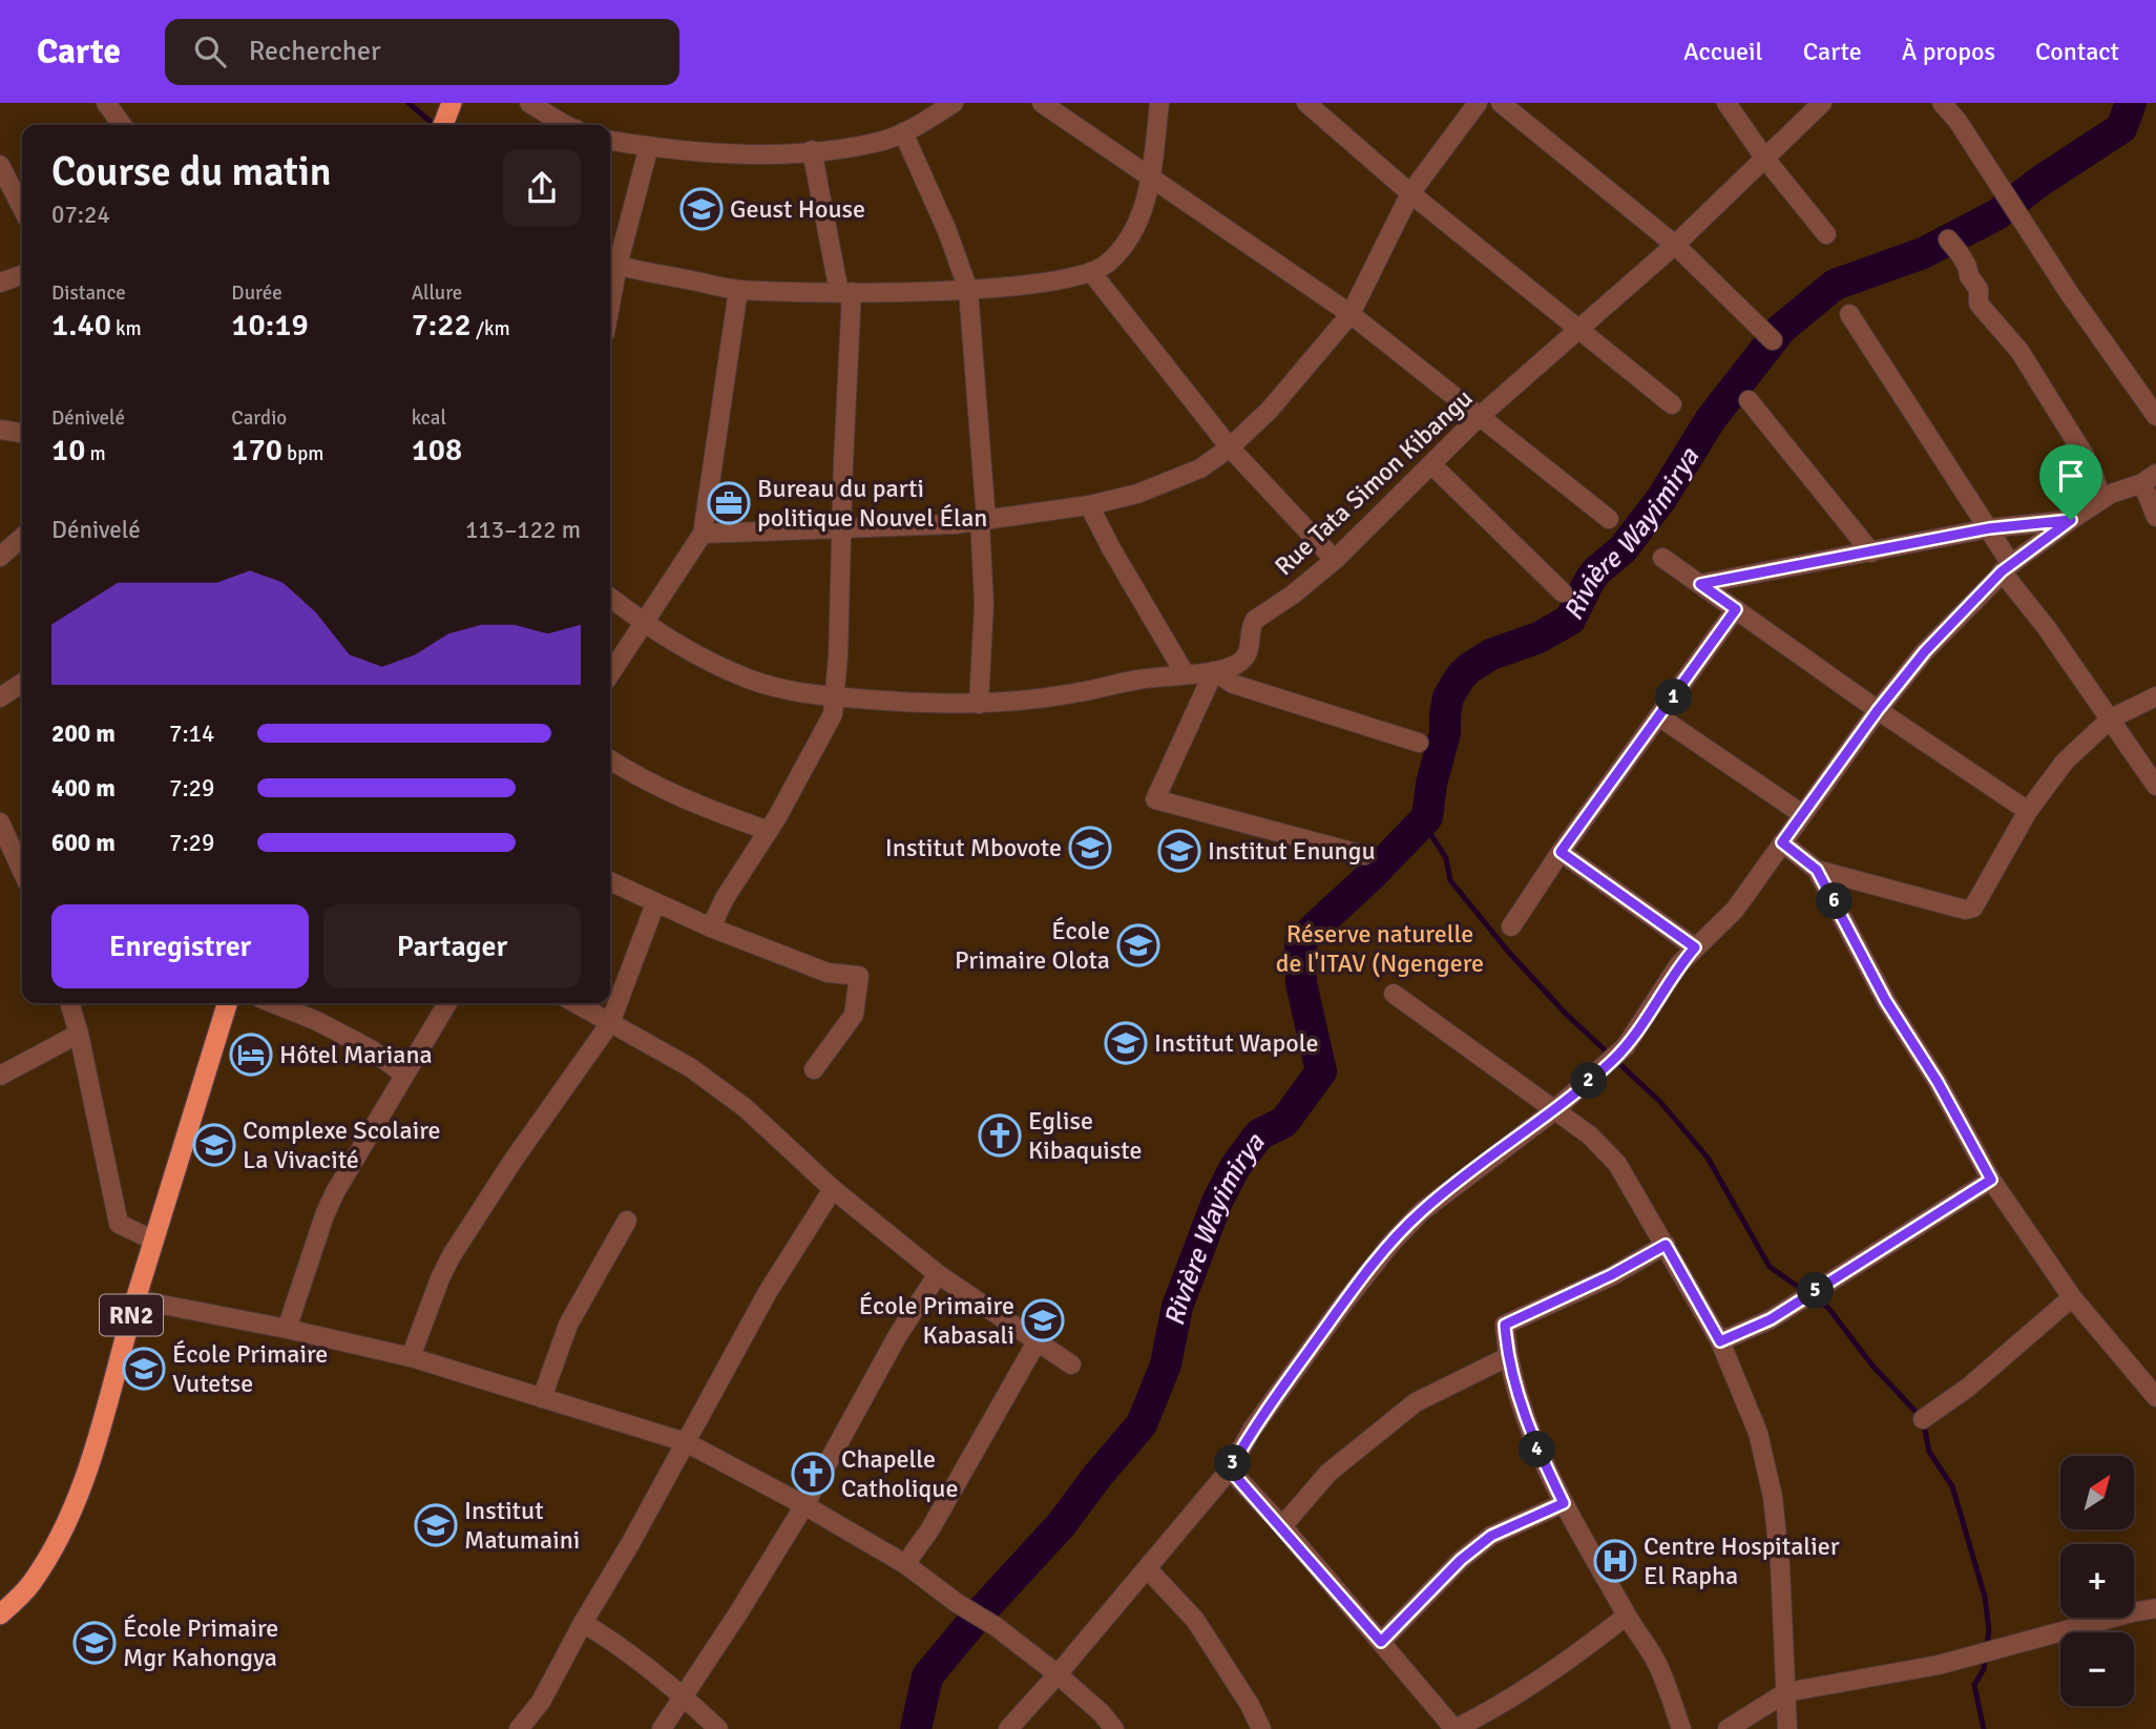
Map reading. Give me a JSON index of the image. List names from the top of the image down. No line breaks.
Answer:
{"streets":{"highway":["RN2"],"street":["Rue Tata Simon Kibangu"]},"water":["Rivière Wayimirya"],"parks":["Réserve naturelle de l'ITAV (Ngengere"],"places":{"school or university":["Geust House","Institut Mbovote","Institut Enungu","École Primaire Olota","Institut Wapole","Complexe Scolaire La Vivacité","École Primaire Kabasali","École Primaire Vutetse","Institut Matumaini","École Primaire Mgr Kahongya"],"office":["Bureau du parti politique Nouvel Élan"],"hotel":["Hôtel Mariana"],"church":["Eglise Kibaquiste","Chapelle Catholique"],"hospital":["Centre Hospitalier El Rapha"]},"north":"top right","page":{"header":"Carte","search":"Rechercher","nav":["Accueil","Carte","À propos","Contact"],"heading":["Course du matin","07:24"],"stats":[["Distance","1.40 km"],["Durée","10:19"],["Allure","7:22 /km"],["Dénivelé","10 m"],["Cardio","170 bpm"],["kcal","108"]],"chart":["Dénivelé","113–122 m"],"pins":["1","6","2","5","4","3"],"list":[{"name":"200 m","note":"7:14"},{"name":"400 m","note":"7:29"},{"name":"600 m","note":"7:29"}],"buttons":["Enregistrer","Partager"],"map_buttons":["+","−"]}}
